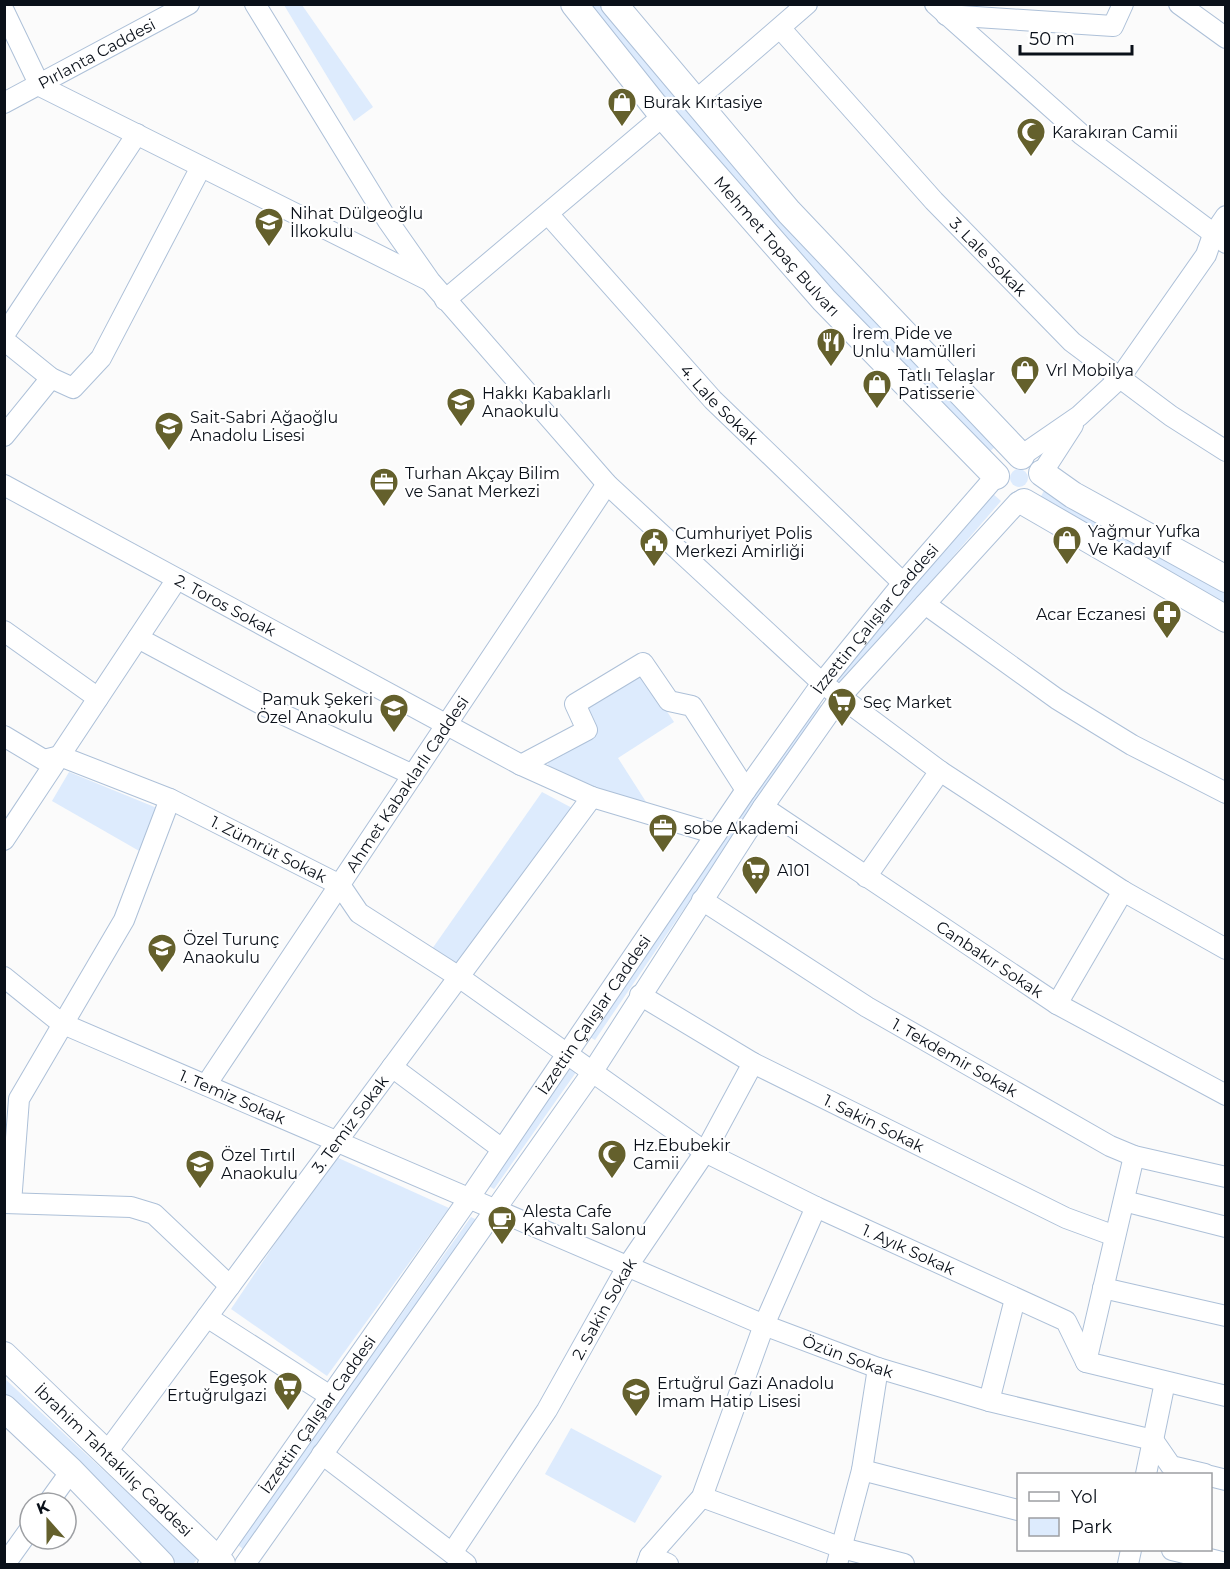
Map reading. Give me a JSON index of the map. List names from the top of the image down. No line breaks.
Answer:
{"streets":{"main road":["Mehmet Topaç Bulvarı","İbrahim Tahtakılıç Caddesi"],"street":["Pırlanta Caddesi","3. Lale Sokak","4. Lale Sokak","2. Toros Sokak","İzzettin Çalışlar Caddesi","Ahmet Kabaklarlı Caddesi","1. Zümrüt Sokak","Canbakır Sokak","1. Tekdemir Sokak","1. Temiz Sokak","1. Sakin Sokak","3. Temiz Sokak","1. Ayık Sokak","2. Sakin Sokak","Özün Sokak"]},"crossings":[["Mehmet Topaç Bulvarı","İzzettin Çalışlar Caddesi"],["4. Lale Sokak","İzzettin Çalışlar Caddesi"],["2. Toros Sokak","İzzettin Çalışlar Caddesi"],["2. Toros Sokak","Ahmet Kabaklarlı Caddesi"],["2. Toros Sokak","3. Temiz Sokak"],["İzzettin Çalışlar Caddesi","1. Zümrüt Sokak"],["İzzettin Çalışlar Caddesi","Canbakır Sokak"],["İzzettin Çalışlar Caddesi","1. Tekdemir Sokak"],["İzzettin Çalışlar Caddesi","1. Temiz Sokak"],["İzzettin Çalışlar Caddesi","1. Sakin Sokak"],["İzzettin Çalışlar Caddesi","1. Ayık Sokak"],["İzzettin Çalışlar Caddesi","Özün Sokak"],["İzzettin Çalışlar Caddesi","İbrahim Tahtakılıç Caddesi"],["Ahmet Kabaklarlı Caddesi","1. Zümrüt Sokak"],["Ahmet Kabaklarlı Caddesi","1. Temiz Sokak"],["1. Zümrüt Sokak","3. Temiz Sokak"],["1. Zümrüt Sokak","1. Ayık Sokak"],["1. Temiz Sokak","3. Temiz Sokak"],["1. Temiz Sokak","Özün Sokak"],["1. Sakin Sokak","2. Sakin Sokak"],["3. Temiz Sokak","İbrahim Tahtakılıç Caddesi"],["1. Ayık Sokak","2. Sakin Sokak"],["2. Sakin Sokak","Özün Sokak"]],"places":{"shop":["Burak Kırtasiye","Vrl Mobilya","Tatlı Telaşlar Patisserie","Yağmur Yufka Ve Kadayıf"],"mosque":["Karakıran Camii","Hz.Ebubekir Camii"],"school or university":["Nihat Dülgeoğlu İlkokulu","Hakkı Kabaklarlı Anaokulu","Sait-Sabri Ağaoğlu Anadolu Lisesi","Pamuk Şekeri Özel Anaokulu","Özel Turunç Anaokulu","Özel Tırtıl Anaokulu","Ertuğrul Gazi Anadolu İmam Hatip Lisesi"],"restaurant":["İrem Pide ve Unlu Mamülleri"],"office":["Turhan Akçay Bilim ve Sanat Merkezi","sobe Akademi"],"public building":["Cumhuriyet Polis Merkezi Amirliği"],"pharmacy":["Acar Eczanesi"],"supermarket":["Seç Market","A101","Egeşok Ertuğrulgazi"],"cafe":["Alesta Cafe Kahvaltı Salonu"]},"legend":["Yol","Park"],"scale_bar":"50 m","north":"top"}
